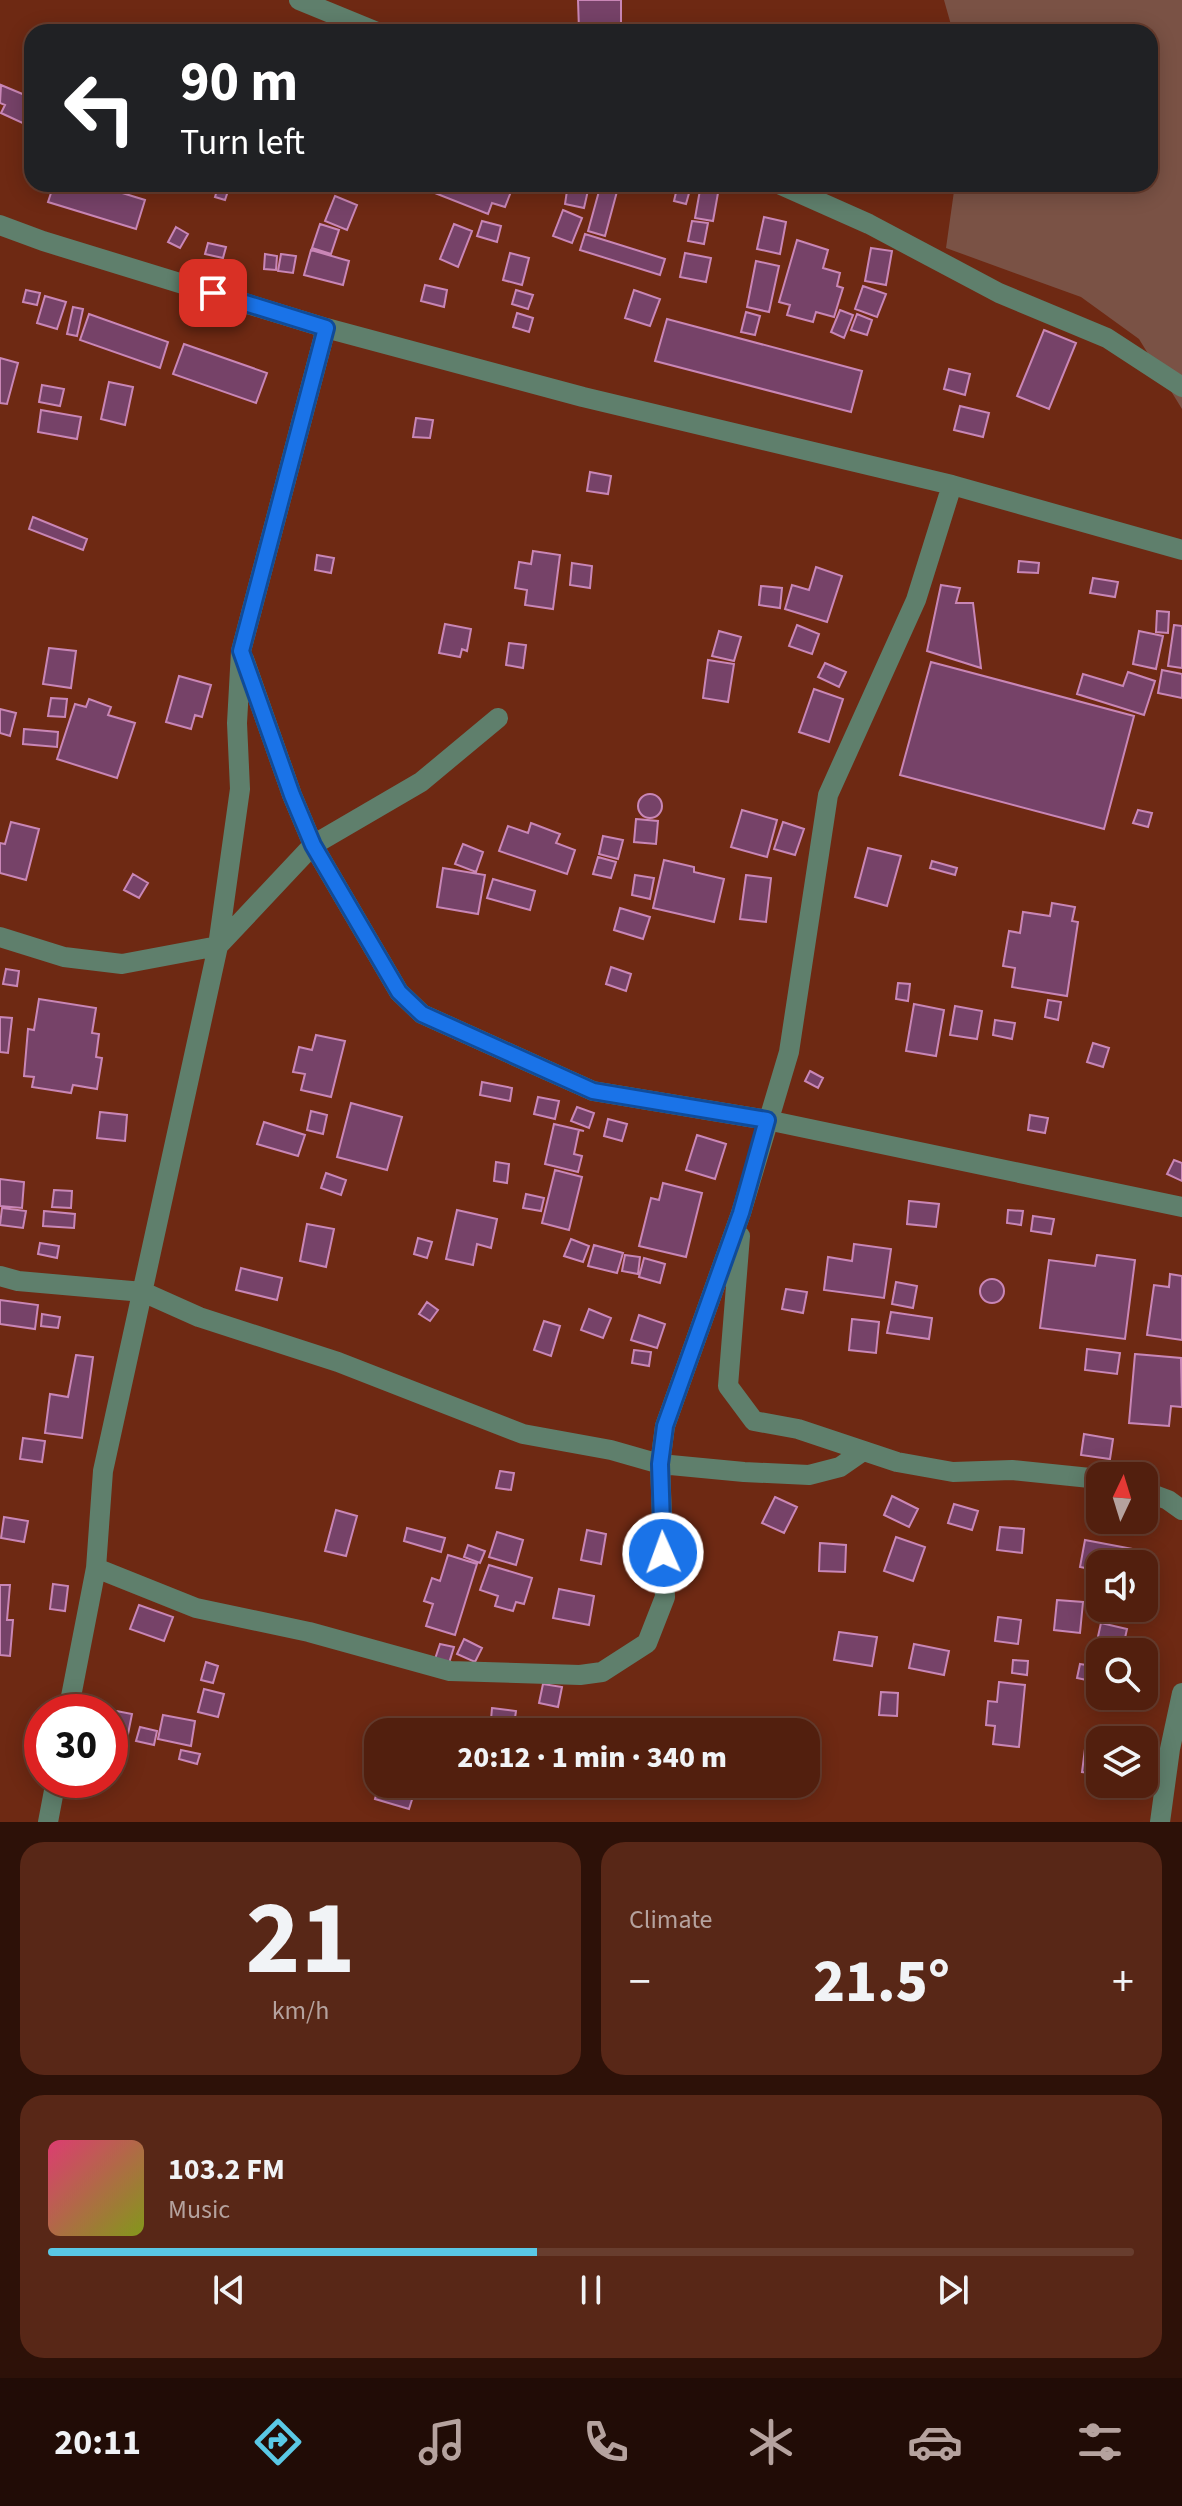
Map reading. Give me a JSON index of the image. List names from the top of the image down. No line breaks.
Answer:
{"north":"top","page":{"turn":["90 m","Turn left"],"limit":"30","trip":"20:12 · 1 min · 340 m","tile":[["21","km/h"],"Climate"],"heat":["−","21.5°","+"],"song":["103.2 FM","Music"],"tabs":"20:11"}}
